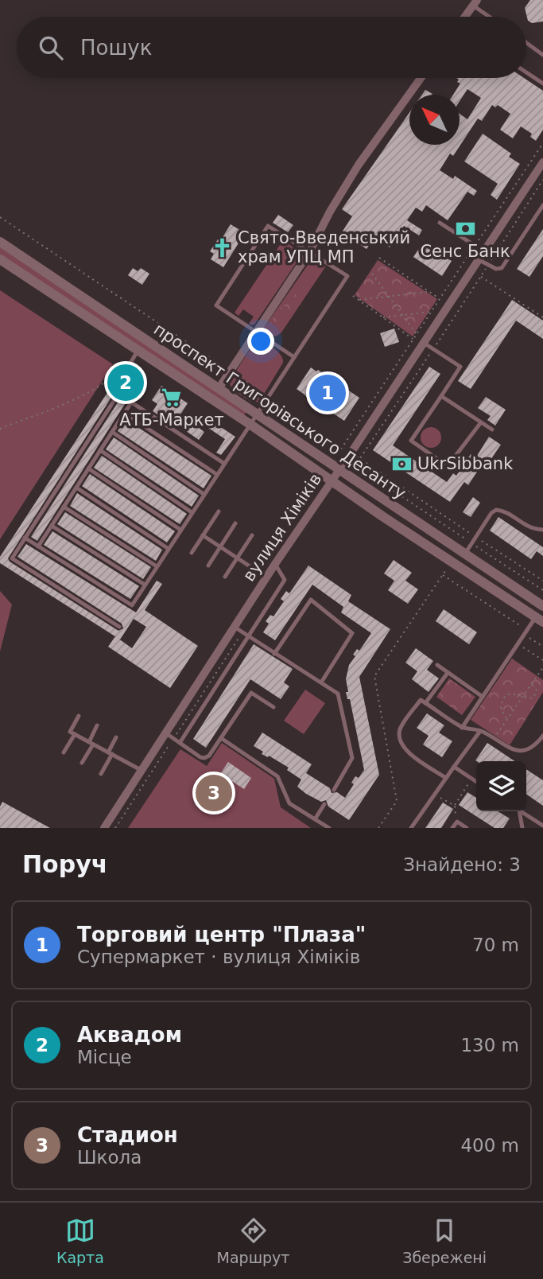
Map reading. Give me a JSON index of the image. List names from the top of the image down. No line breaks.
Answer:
{"streets":{"street":["проспект Григорівського Десанту","вулиця Хіміків"]},"crossings":[["проспект Григорівського Десанту","вулиця Хіміків"]],"places":{"bank":["Сенс Банк","UkrSibbank"],"church":["Свято-Введенський храм УПЦ МП"],"supermarket":["АТБ-Маркет"]},"north":"top left","page":{"search":"Пошук","pins":["2","1","3"],"heading":["Поруч","Знайдено: 3"],"list":[{"mark":"1","name":"Торговий центр \"Плаза\"","note":"Супермаркет · вулиця Хіміків","value":"70 m"},{"mark":"2","name":"Аквадом","note":"Місце","value":"130 m"},{"mark":"3","name":"Стадион","note":"Школа","value":"400 m"}],"nav":["Карта","Маршрут","Збережені"]}}
